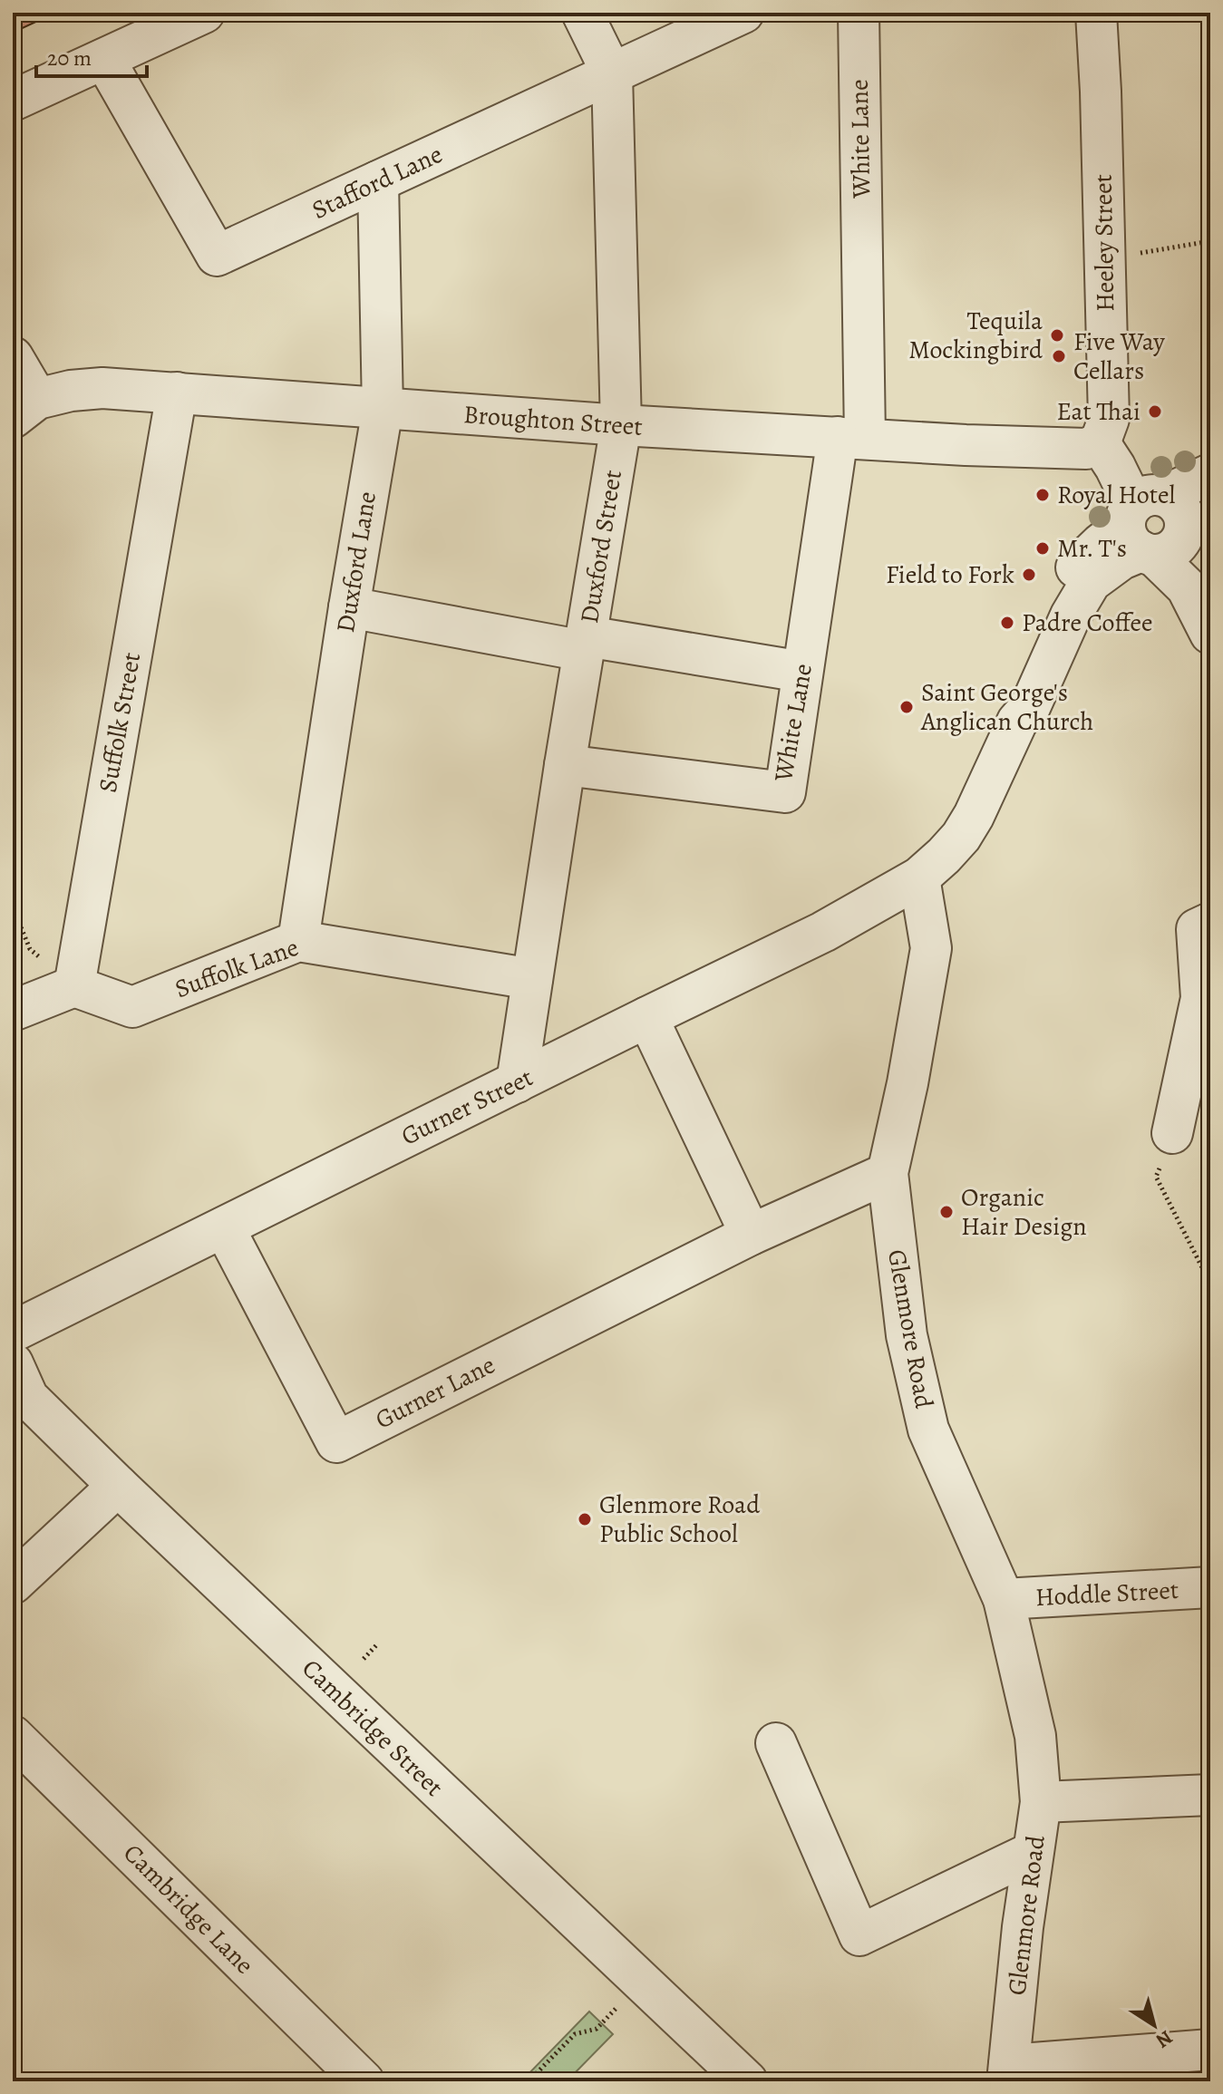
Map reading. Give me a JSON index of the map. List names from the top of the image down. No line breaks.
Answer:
{"streets":{"street":["White Lane","Stafford Lane","Heeley Street","Broughton Street","Duxford Street","Duxford Lane","Suffolk Street","Suffolk Lane","Gurner Street","Glenmore Road","Gurner Lane","Hoddle Street","Cambridge Street","Cambridge Lane"]},"crossings":[["White Lane","Broughton Street"],["White Lane","Duxford Street"],["Stafford Lane","Duxford Street"],["Stafford Lane","Duxford Lane"],["Heeley Street","Broughton Street"],["Broughton Street","Duxford Street"],["Broughton Street","Duxford Lane"],["Broughton Street","Suffolk Street"],["Duxford Street","Suffolk Lane"],["Duxford Street","Gurner Street"],["Duxford Lane","Suffolk Lane"],["Suffolk Street","Suffolk Lane"],["Gurner Street","Glenmore Road"],["Gurner Street","Gurner Lane"],["Glenmore Road","Gurner Lane"],["Glenmore Road","Hoddle Street"]],"places":["Tequila Mockingbird","Five Way Cellars","Eat Thai","Royal Hotel","Mr. T's","Field to Fork","Padre Coffee","Saint George's Anglican Church","Organic Hair Design","Glenmore Road Public School"],"scale_bar":"20 m","north":"bottom right"}
